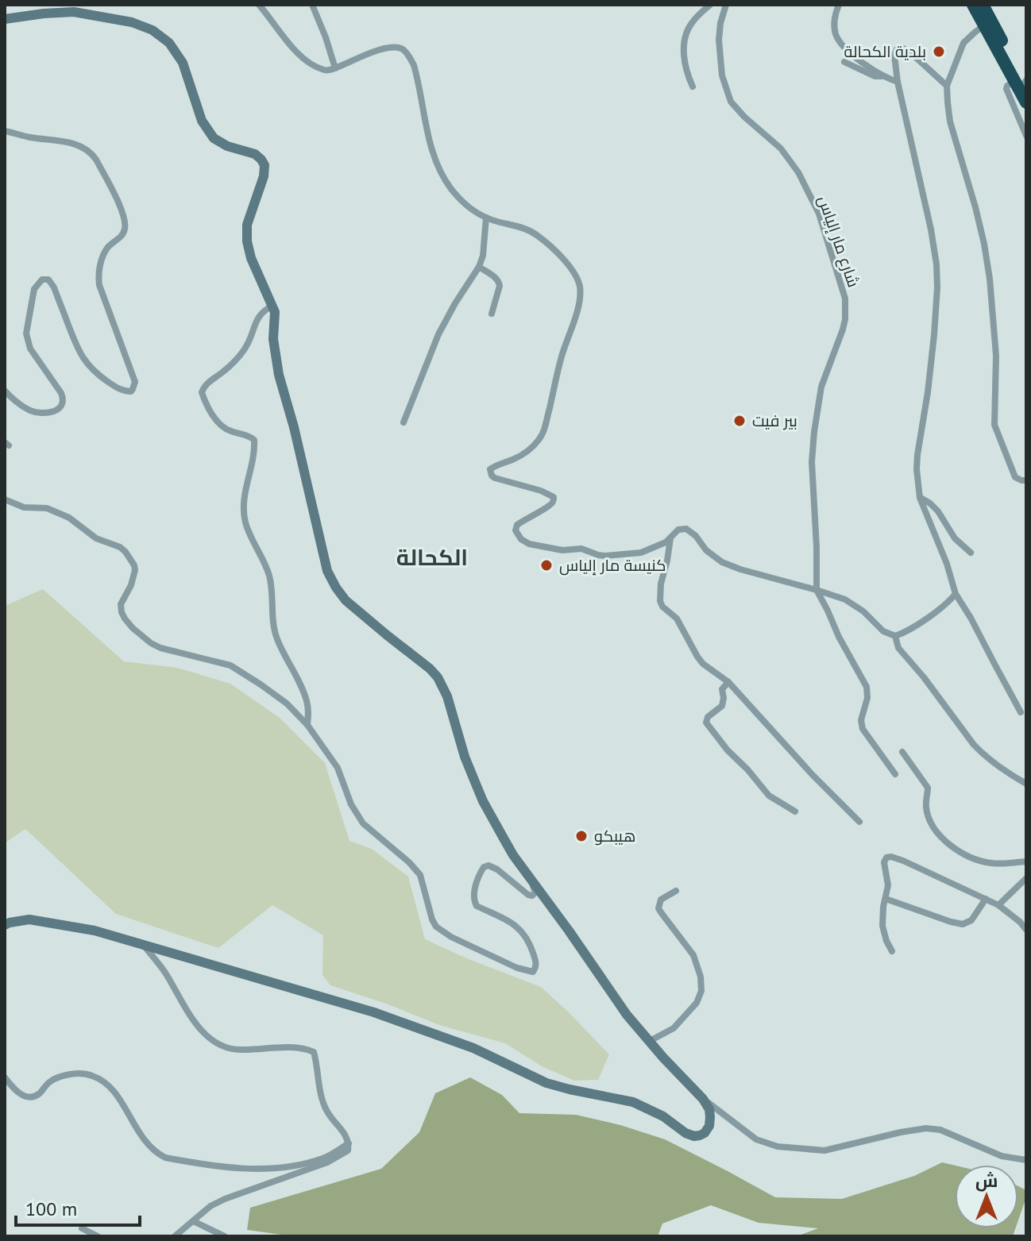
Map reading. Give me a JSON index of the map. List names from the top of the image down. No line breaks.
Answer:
{"streets":{"street":["شارع مار إلياس"]},"districts":["الكحالة"],"places":["بلدية الكحالة","بير فيت","كنيسة مار إلياس","هيبكو"],"scale_bar":"100 m","north":"top"}
